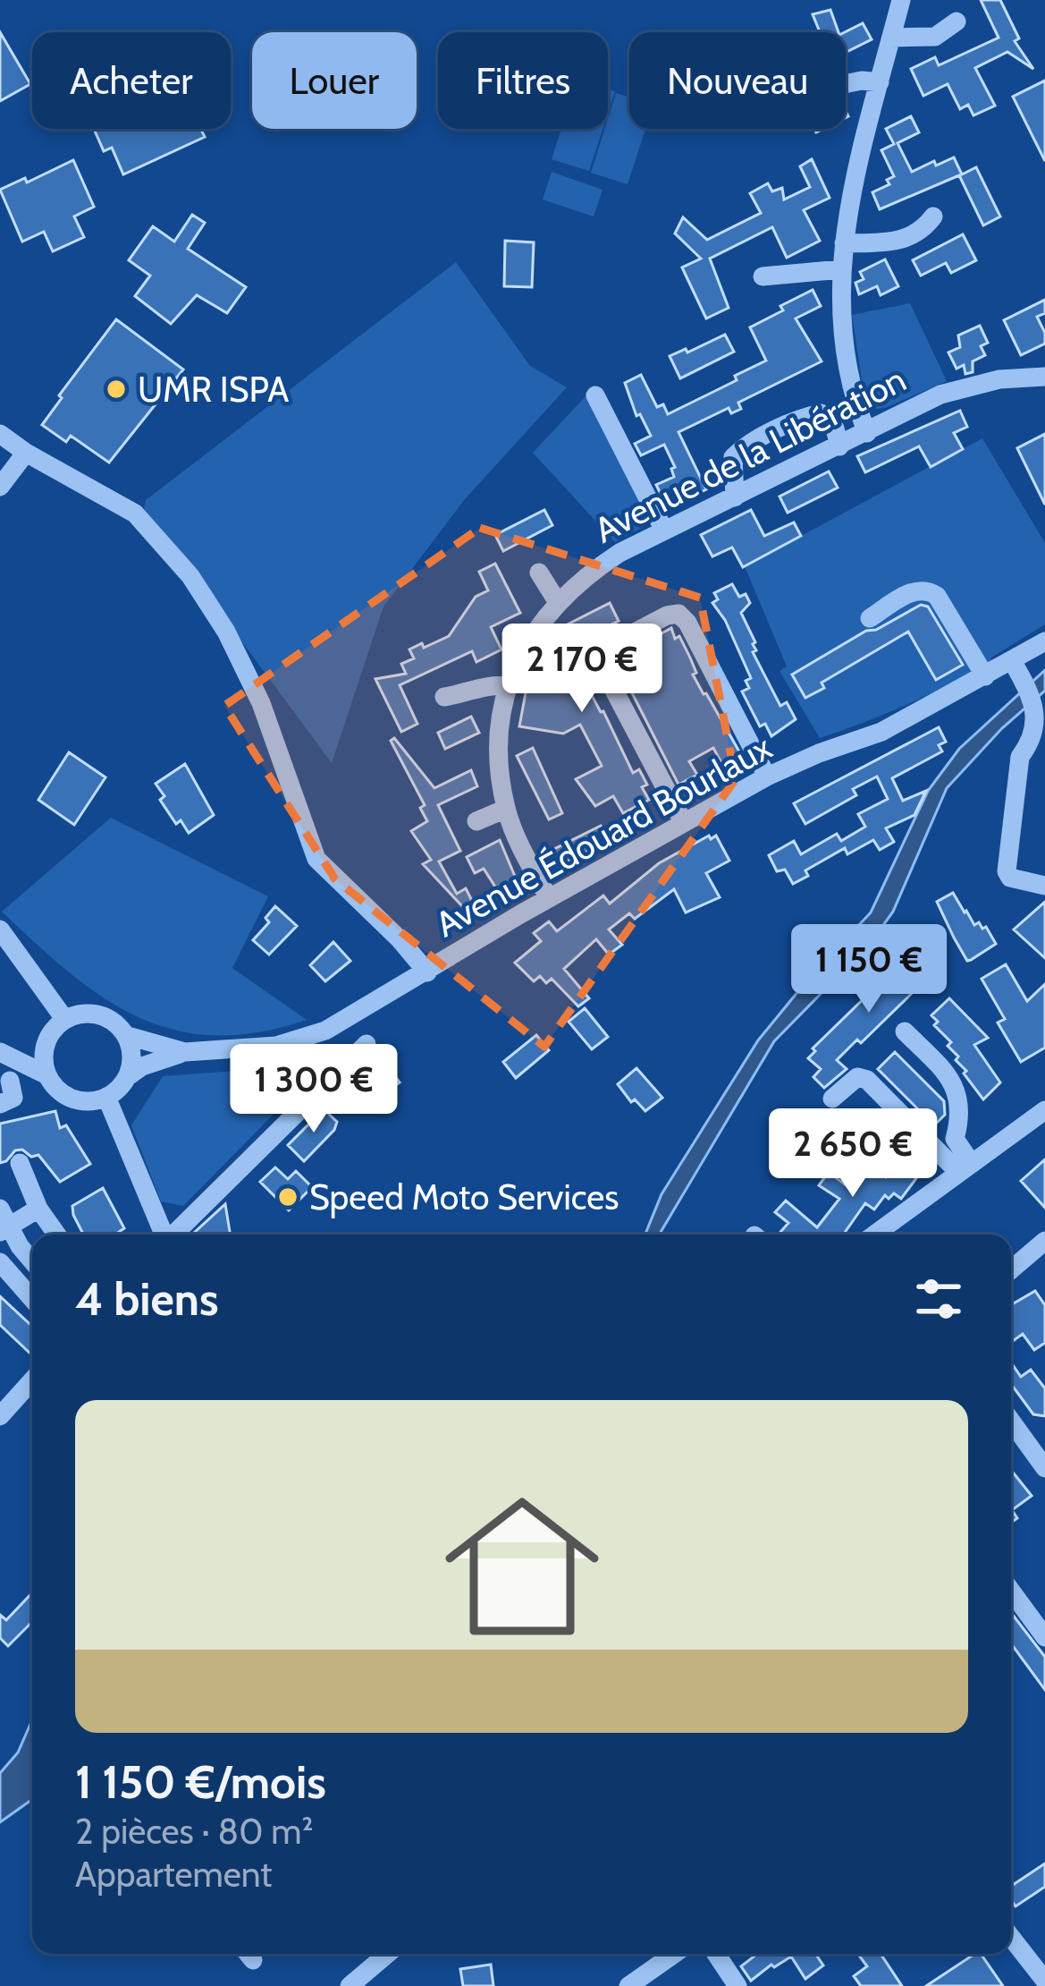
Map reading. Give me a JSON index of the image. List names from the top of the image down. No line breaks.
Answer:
{"streets":{"street":["Avenue de la Libération","Avenue Édouard Bourlaux"]},"crossings":[["Avenue de la Libération","Avenue Édouard Bourlaux"]],"places":["UMR ISPA","Speed Moto Services"],"page":{"chip":["Acheter","Louer","Filtres","Nouveau"],"price":["2 170 €","1 150 €","1 300 €","2 650 €"],"heading":"4 biens","list":[{"name":"1 150 €/mois","note":"2 pièces · 80 m² · Appartement"}]}}
